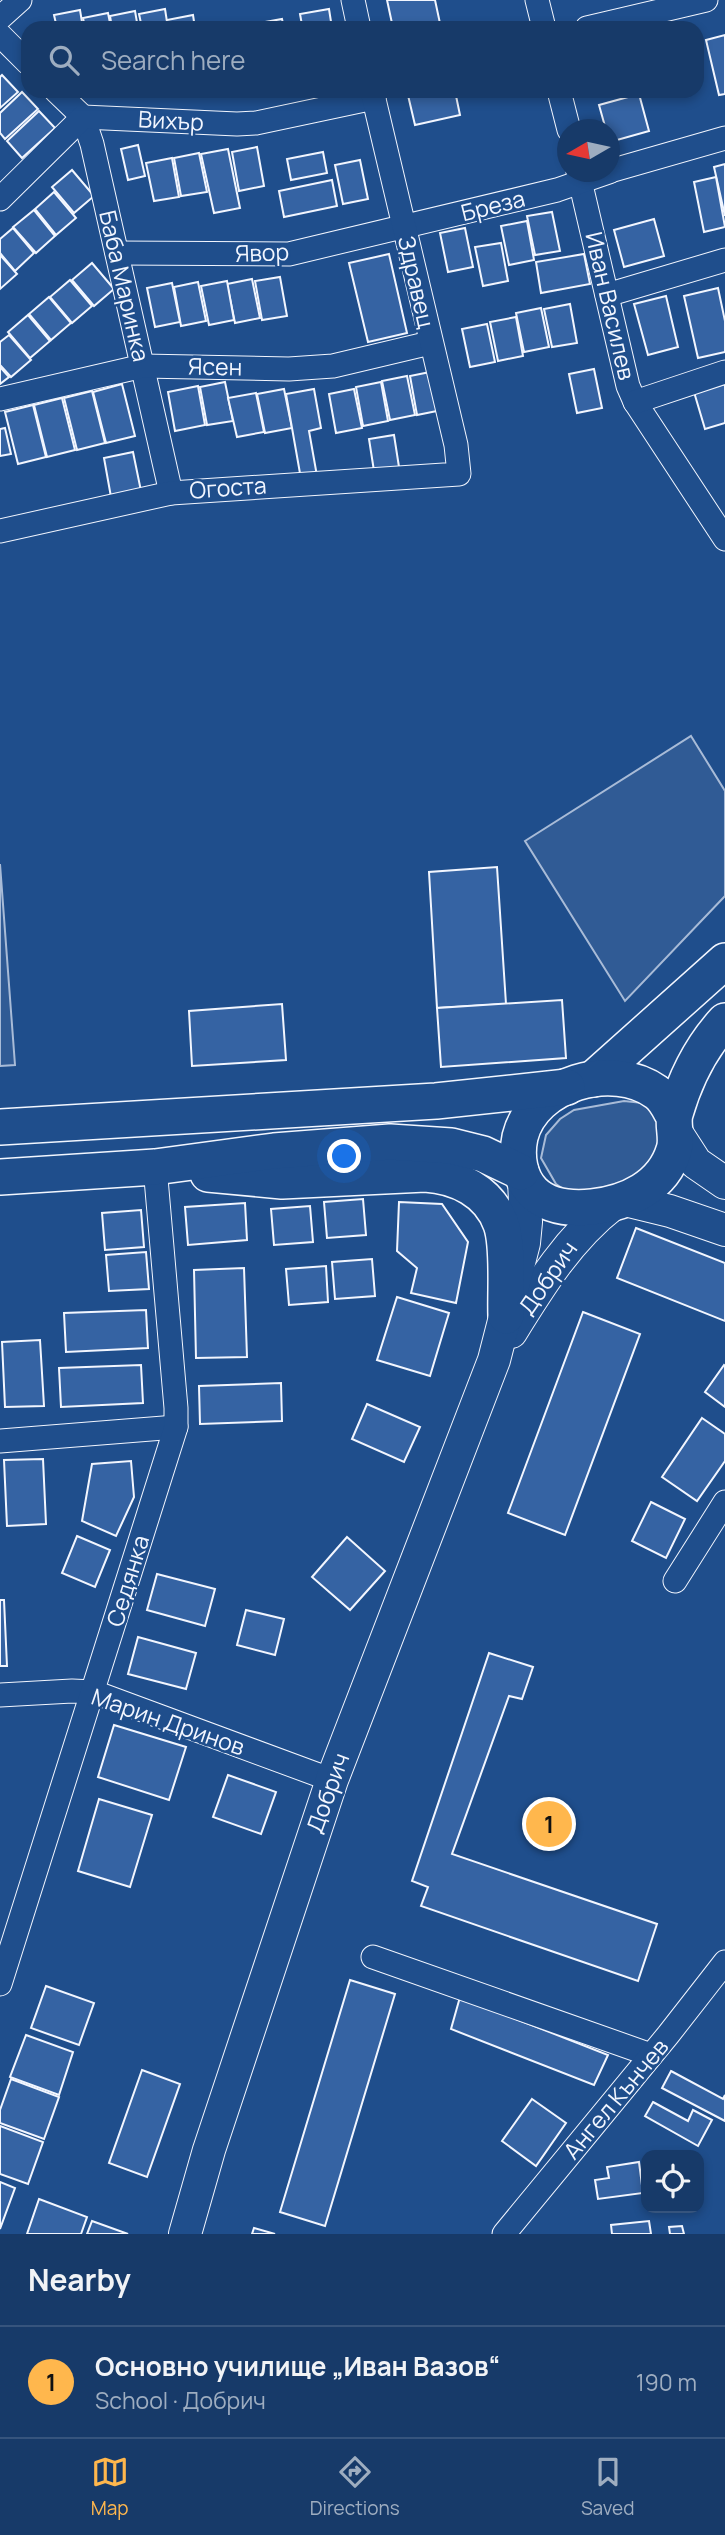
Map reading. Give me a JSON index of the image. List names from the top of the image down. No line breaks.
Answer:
{"streets":{"street":["Вихър","Бреза","Явор","Здравец","Баба Маринка","Иван Василев","Ясен","Огоста","Добрич","Седянка","Марин Дринов","Ангел Кънчев"]},"crossings":[["Вихър","Баба Маринка"],["Бреза","Явор"],["Бреза","Здравец"],["Явор","Здравец"],["Явор","Баба Маринка"],["Здравец","Ясен"],["Здравец","Огоста"],["Баба Маринка","Ясен"],["Баба Маринка","Огоста"],["Добрич","Марин Дринов"],["Седянка","Марин Дринов"]],"north":"left","page":{"search":"Search here","pins":"1","heading":"Nearby","list":[{"mark":"1","name":"Основно училище „Иван Вазов“","note":"School · Добрич","value":"190 m"}],"nav":["Map","Directions","Saved"]}}
